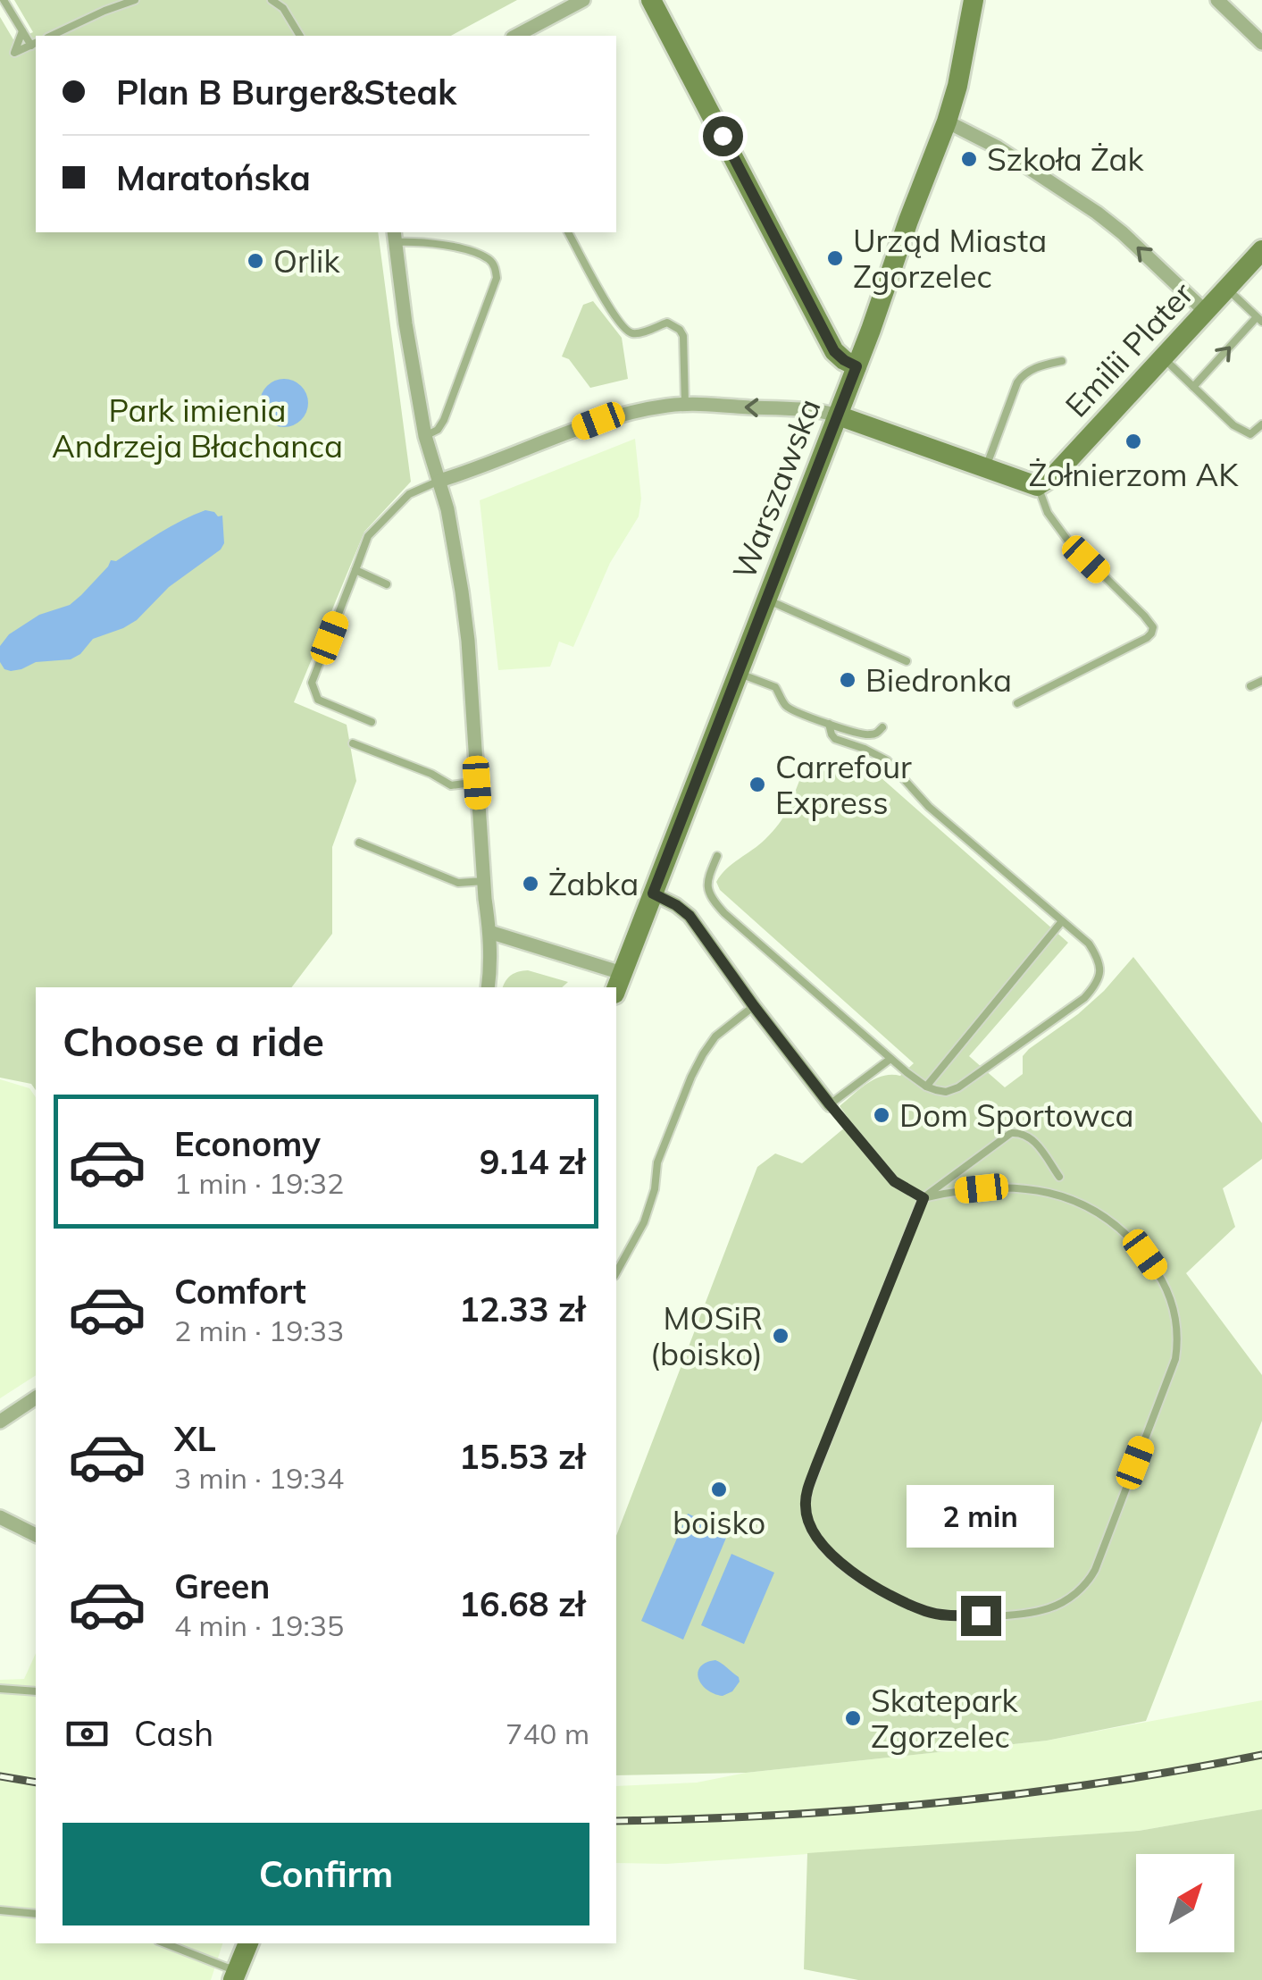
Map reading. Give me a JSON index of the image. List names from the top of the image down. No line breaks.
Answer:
{"streets":{"main road":["Emilii Plater","Warszawska"]},"parks":["Park imienia Andrzeja Błachanca"],"places":["Szkoła Żak","Urząd Miasta Zgorzelec","Orlik","Żołnierzom AK","Biedronka","Carrefour Express","Żabka","Dom Sportowca","MOSiR (boisko)","boisko","Skatepark Zgorzelec"],"north":"top right","page":{"banner":["Plan B Burger&Steak","Maratońska"],"heading":"Choose a ride","list":[{"name":"Economy","note":"1 min · 19:32","value":"9.14 zł"},{"name":"Comfort","note":"2 min · 19:33","value":"12.33 zł"},{"name":"XL","note":"3 min · 19:34","value":"15.53 zł"},{"name":"Green","note":"4 min · 19:35","value":"16.68 zł"}],"bubble":"2 min","pay":["Cash","740 m"],"buttons":"Confirm"}}
